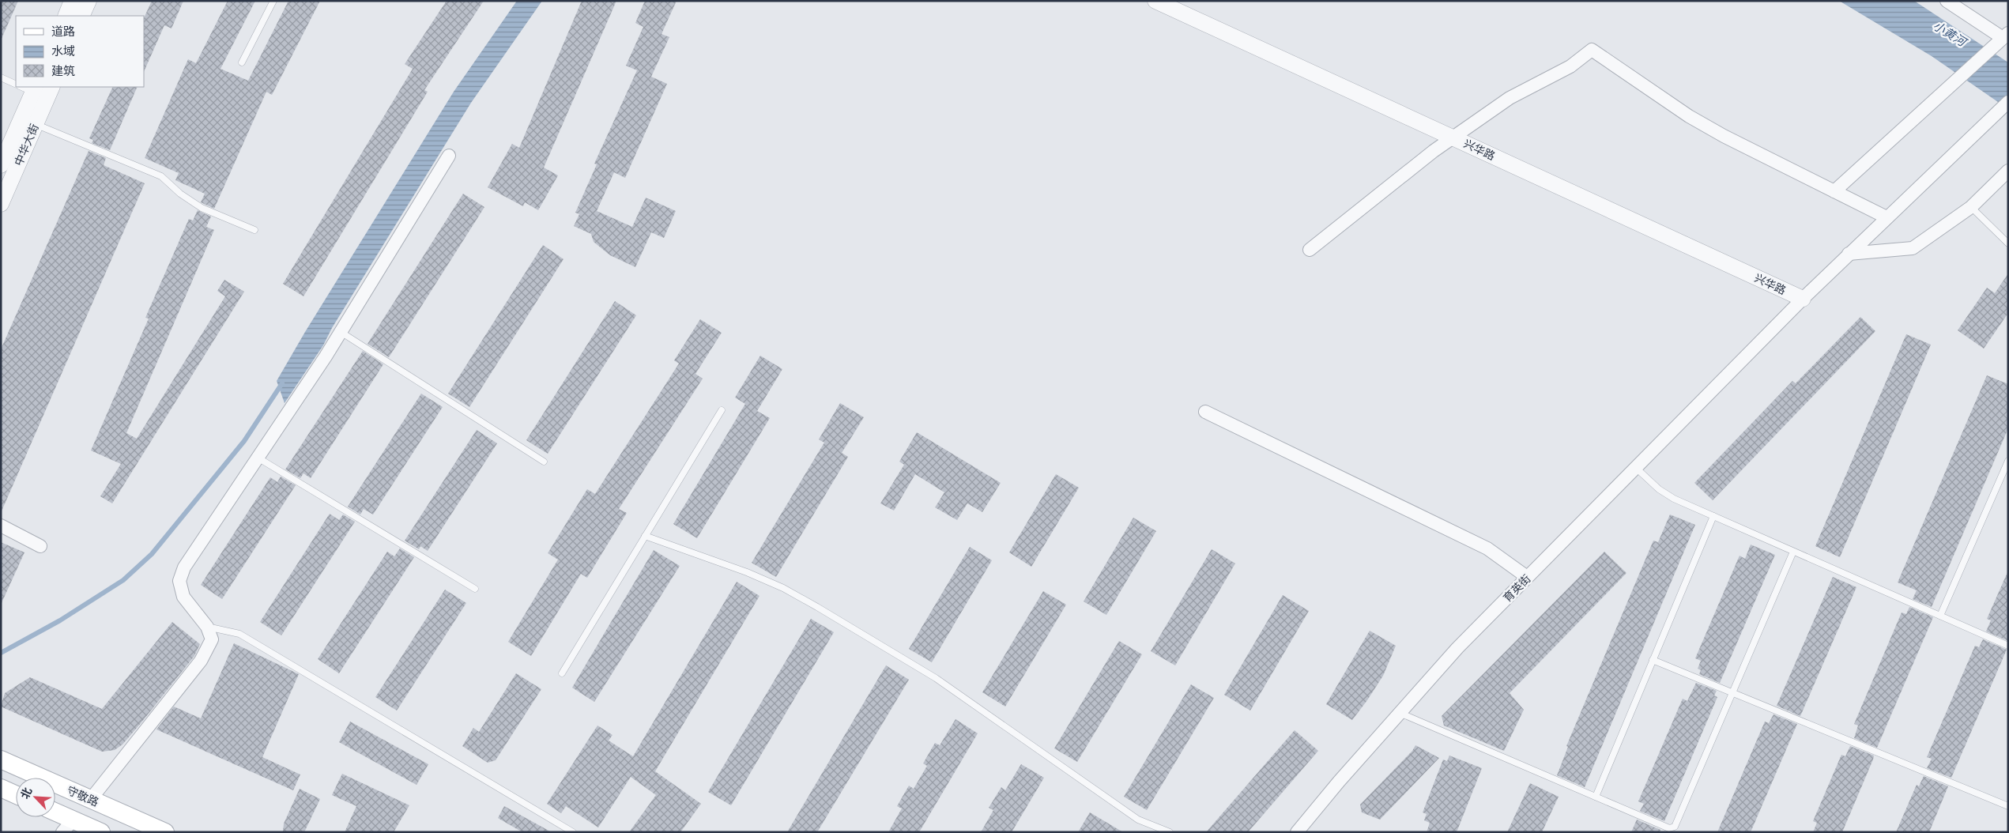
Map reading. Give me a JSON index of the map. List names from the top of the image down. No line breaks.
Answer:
{"streets":{"main road":["守敬路"],"street":["中华大街","兴华路","育英街"]},"crossings":[["兴华路","育英街"]],"water":["小黄河"],"legend":["道路","水域","建筑"],"north":"top left"}
